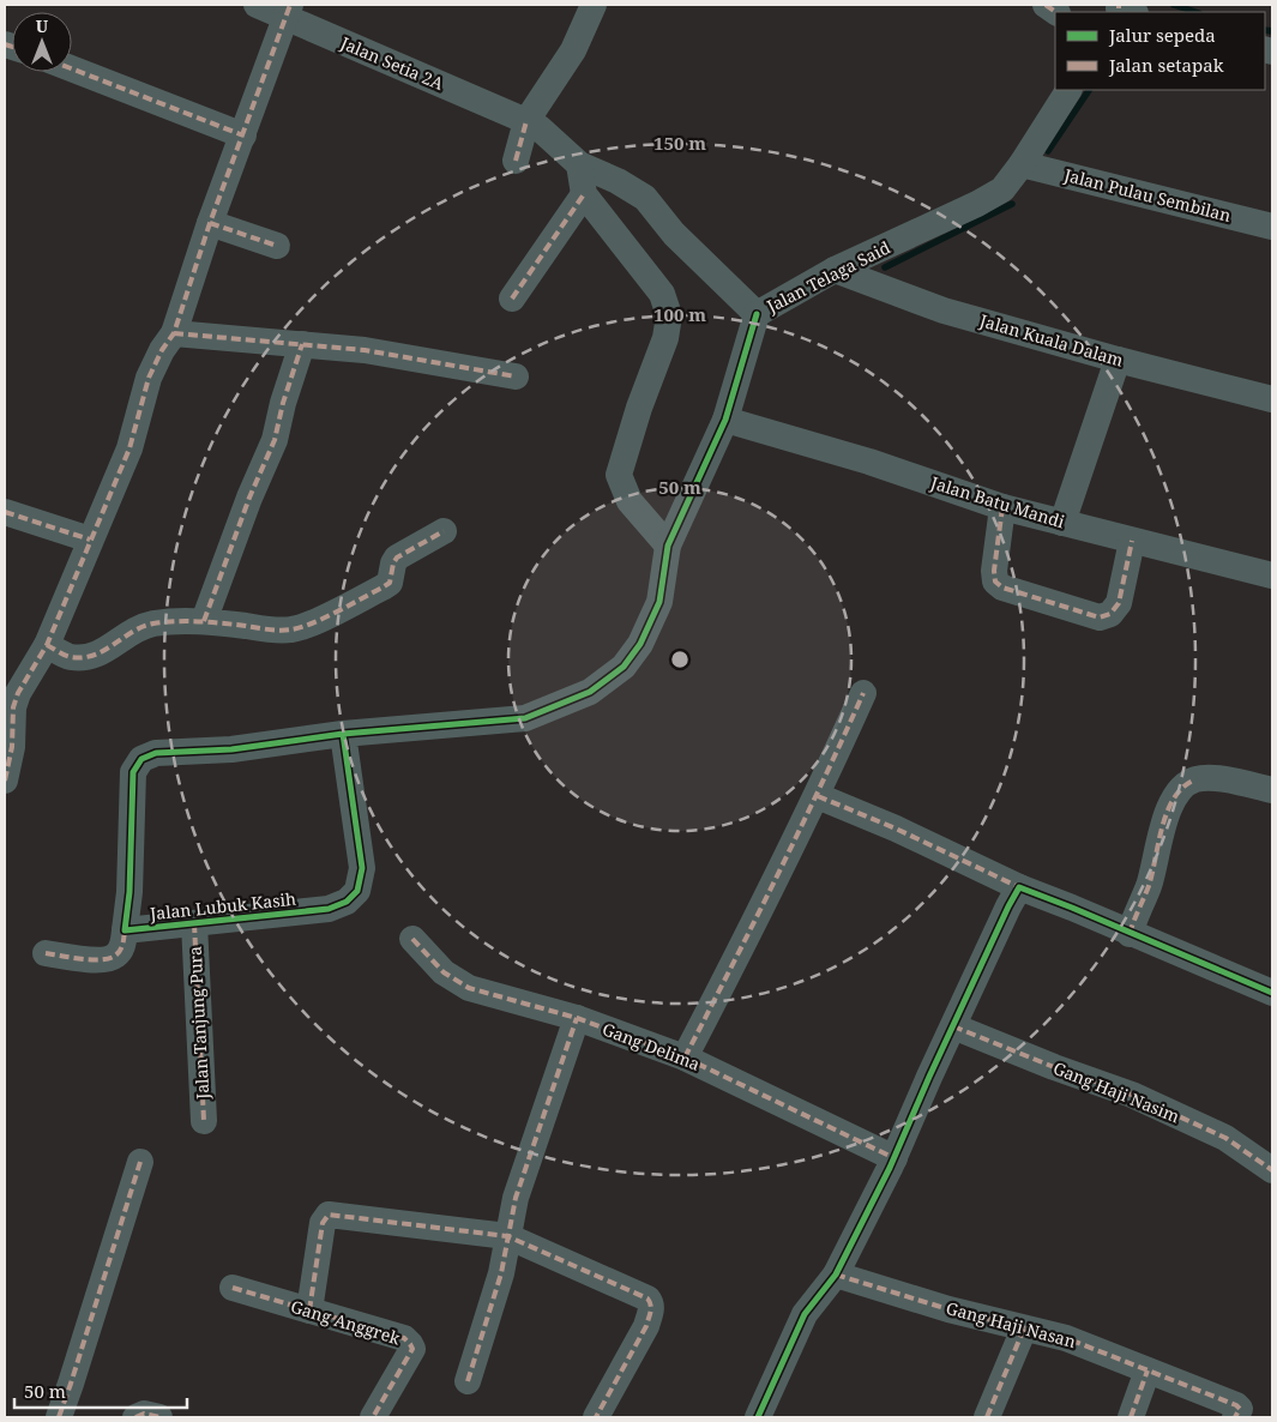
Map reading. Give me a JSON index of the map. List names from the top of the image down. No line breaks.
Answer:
{"streets":{"street":["Jalan Setia 2A","Jalan Pulau Sembilan","Jalan Telaga Said","Jalan Kuala Dalam","Jalan Batu Mandi","Jalan Lubuk Kasih","Jalan Tanjung Pura","Gang Delima","Gang Haji Nasim","Gang Anggrek","Gang Haji Nasan"]},"crossings":[["Jalan Setia 2A","Jalan Telaga Said"],["Jalan Pulau Sembilan","Jalan Telaga Said"],["Jalan Telaga Said","Jalan Kuala Dalam"],["Jalan Telaga Said","Jalan Lubuk Kasih"],["Jalan Batu Mandi","Jalan Lubuk Kasih"],["Jalan Lubuk Kasih","Jalan Tanjung Pura"]],"legend":["Jalur sepeda","Jalan setapak"],"scale_bar":"50 m","north":"top","rings":["150 m","100 m","50 m"]}
